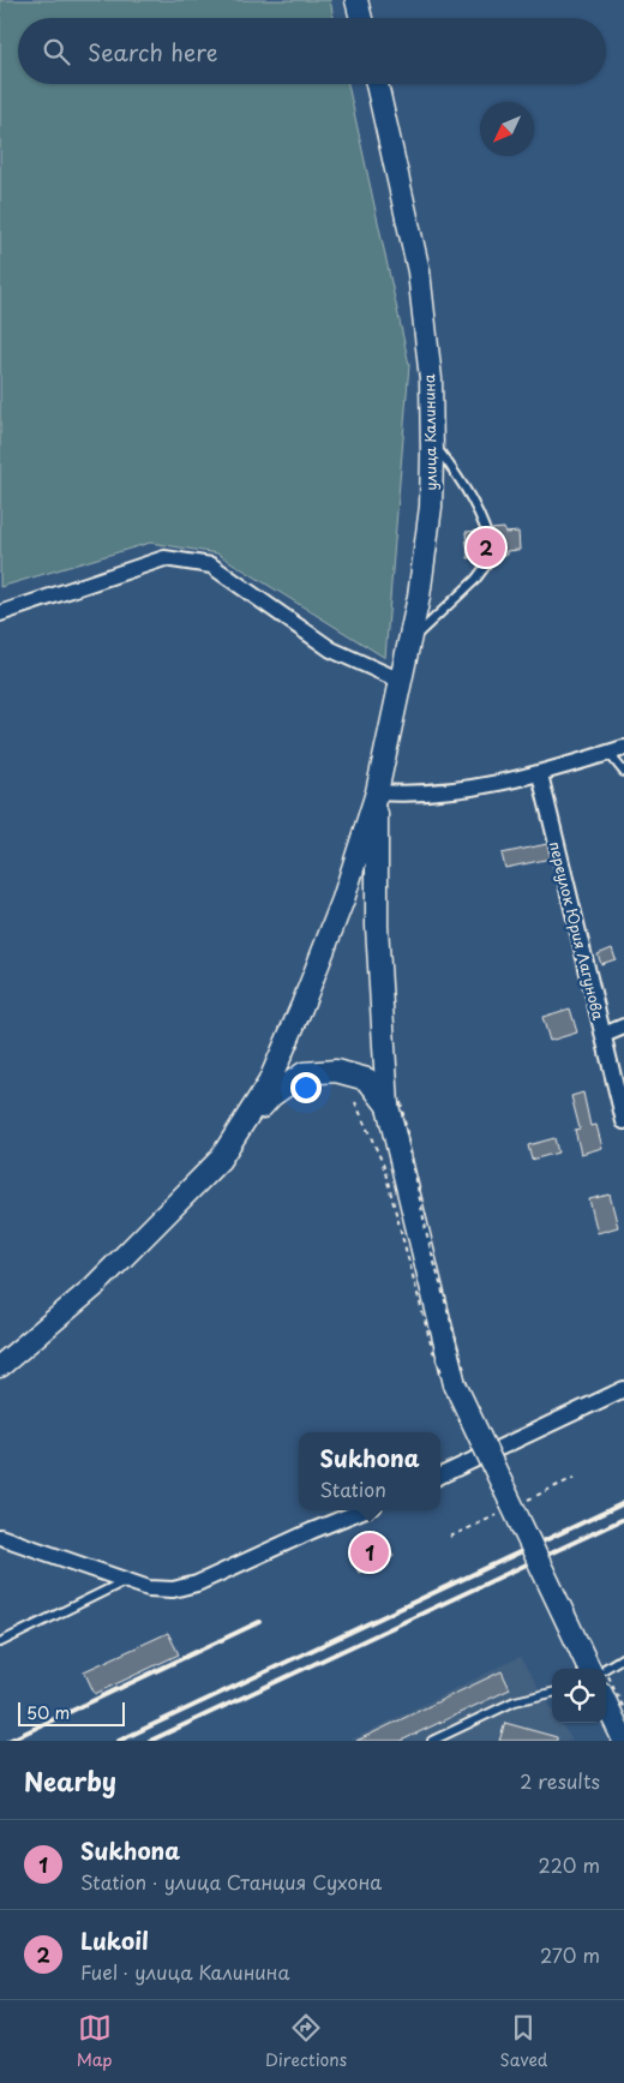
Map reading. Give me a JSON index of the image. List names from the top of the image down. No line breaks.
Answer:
{"streets":{"main road":["улица Калинина"],"street":["переулок Юрия Лагунова"]},"scale_bar":"50 m","north":"bottom left","page":{"search":"Search here","pins":["2","1"],"popup":["Sukhona","Station"],"scale":"50 m","heading":["Nearby","2 results"],"list":[{"mark":"1","name":"Sukhona","note":"Station · улица Станция Сухона","value":"220 m"},{"mark":"2","name":"Lukoil","note":"Fuel · улица Калинина","value":"270 m"}],"nav":["Map","Directions","Saved"]}}
